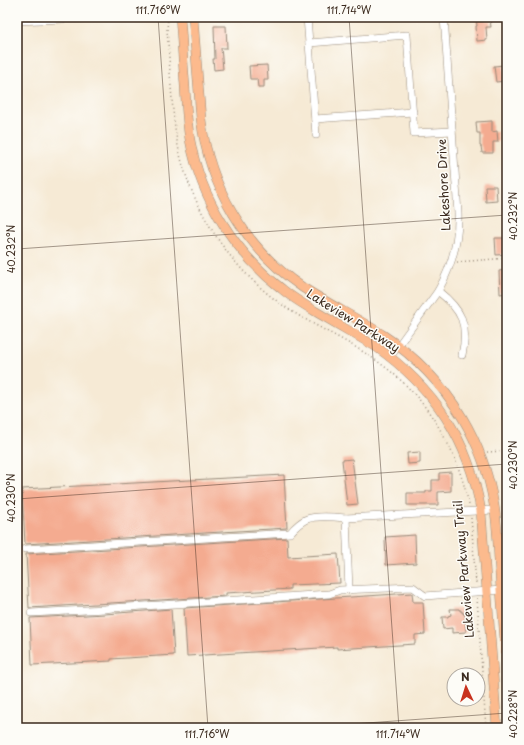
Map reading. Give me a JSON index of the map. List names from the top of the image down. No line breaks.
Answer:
{"streets":{"main road":["Lakeview Parkway"],"street":["Lakeshore Drive"],"path":["Lakeview Parkway Trail"]},"crossings":[["Lakeshore Drive","Lakeview Parkway"]],"north":"top","coordinates":["111.716°W","111.714°W","40.232°N","40.230°N","40.228°N"]}
